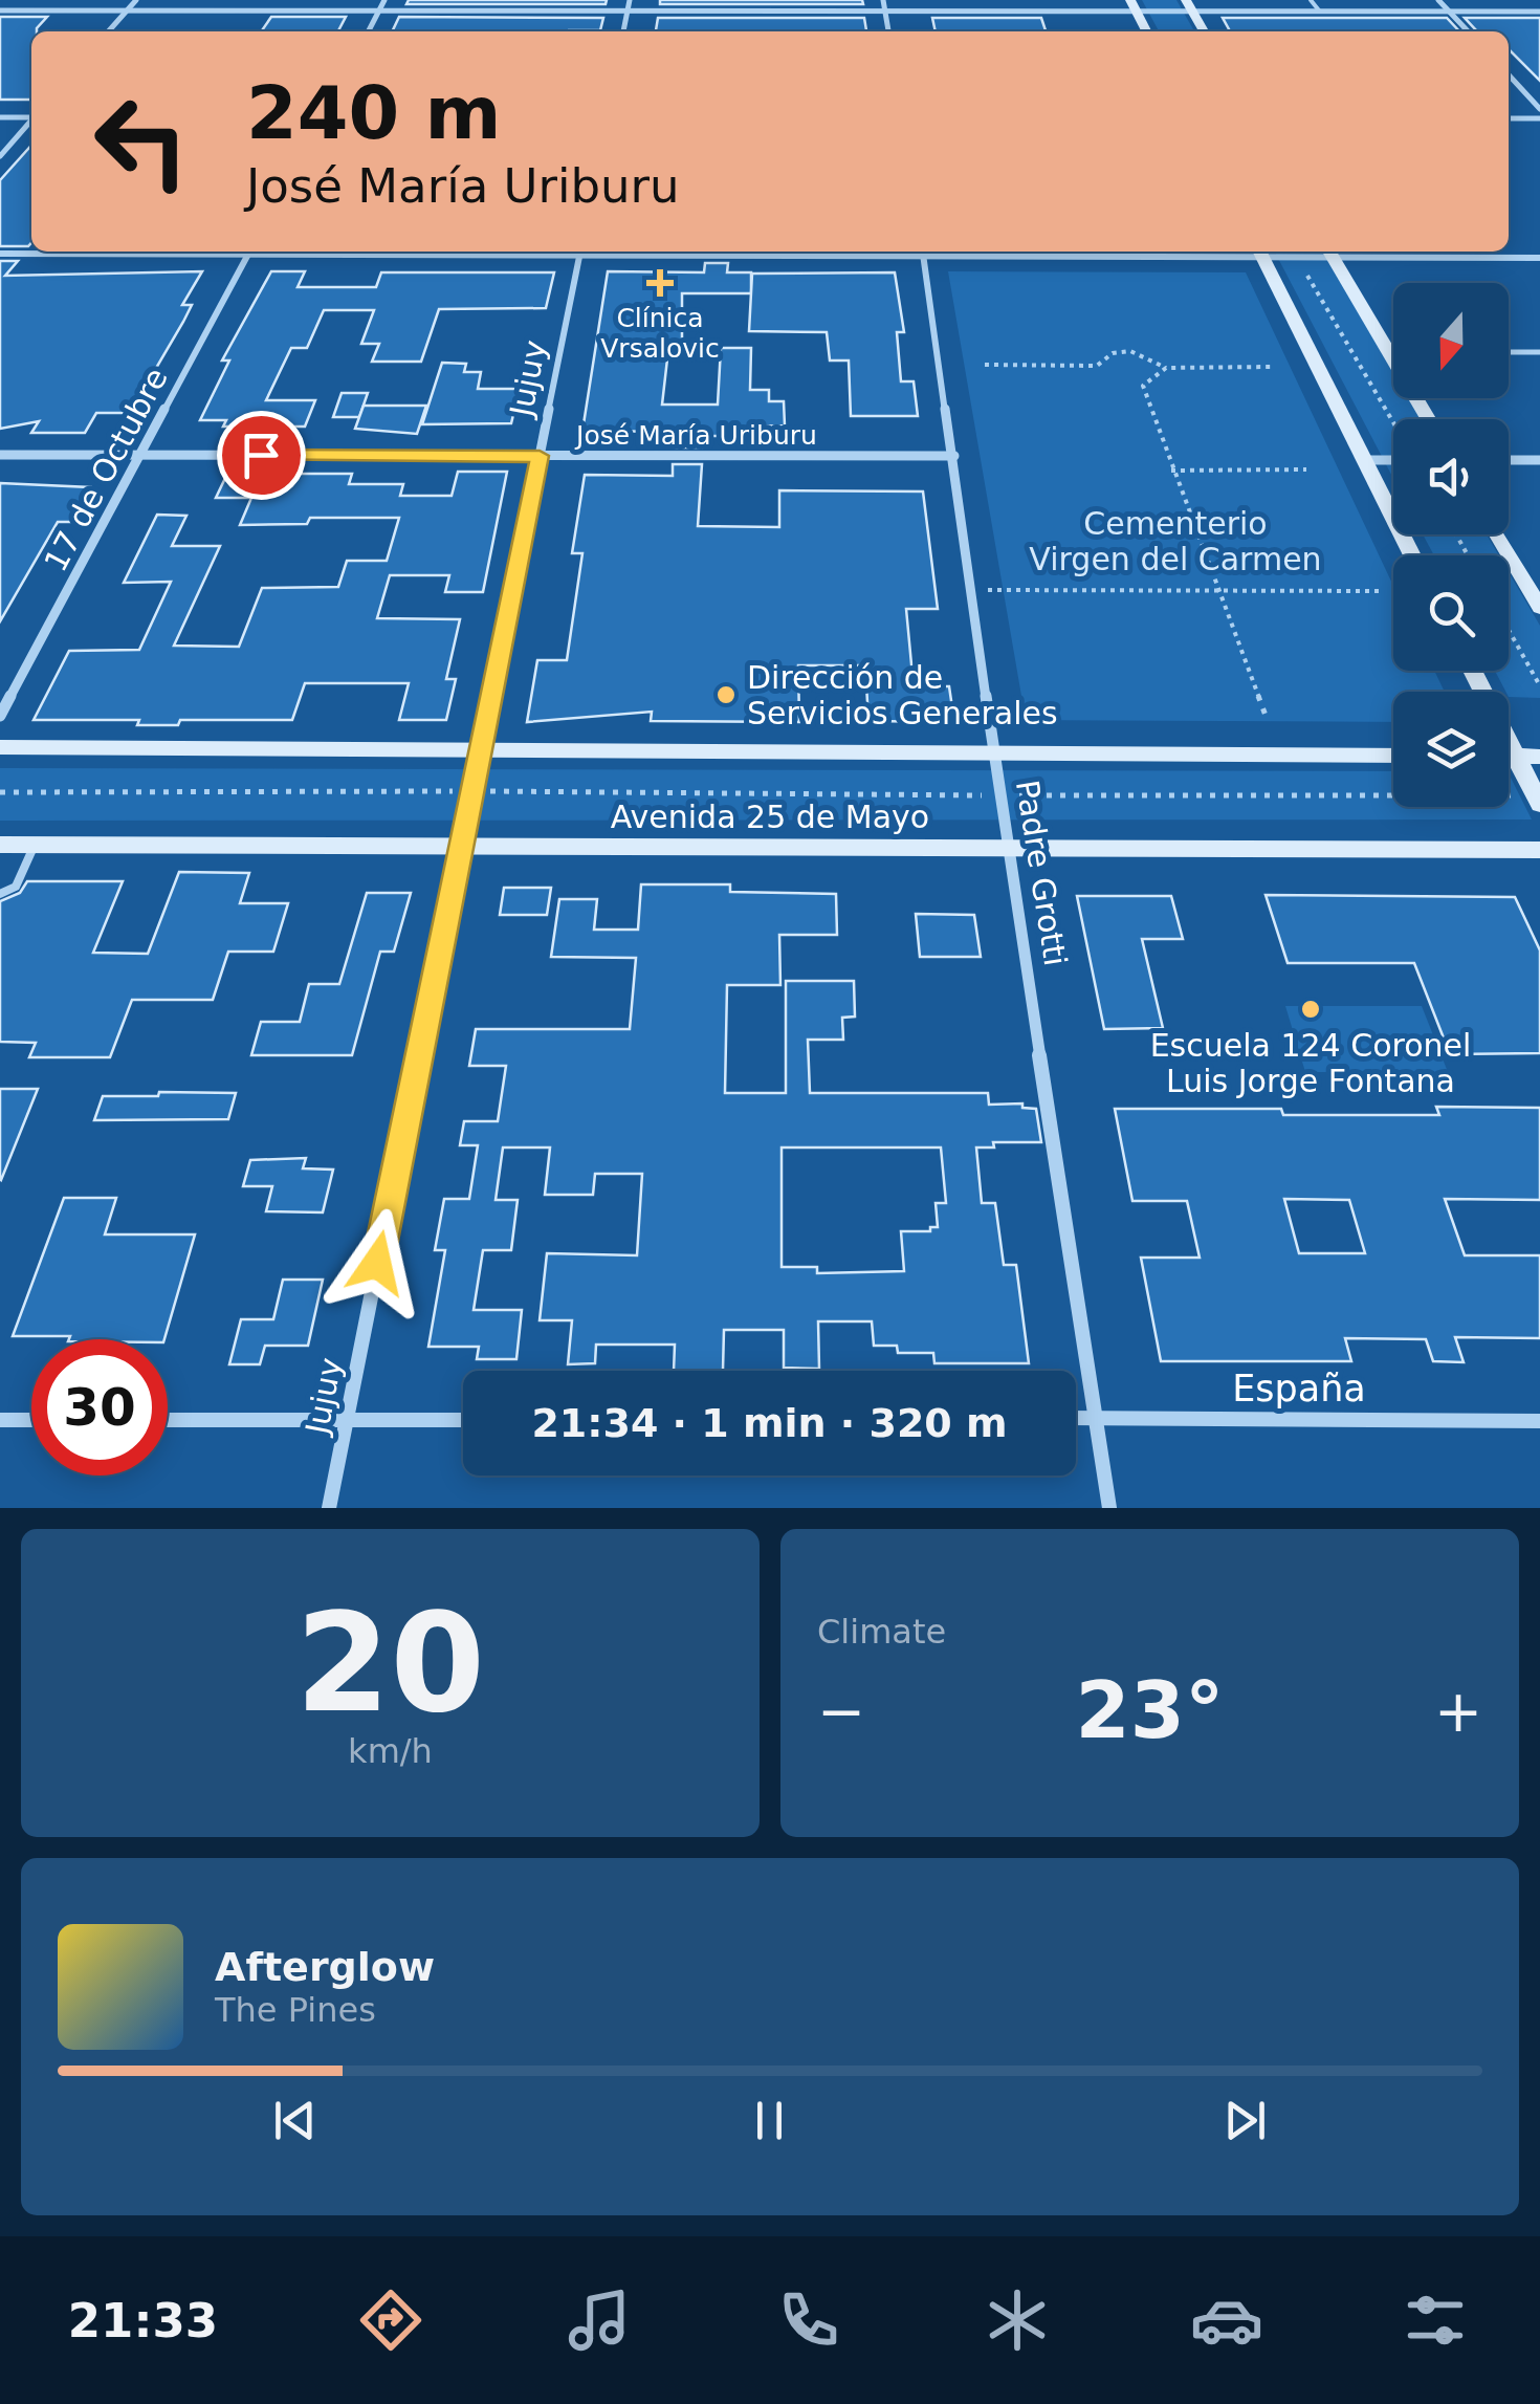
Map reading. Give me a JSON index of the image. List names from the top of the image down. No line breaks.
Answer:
{"streets":{"main road":["Avenida 25 de Mayo"],"street":["Jujuy","José María Uriburu","17 de Octubre","Padre Grotti","España"]},"crossings":[["Jujuy","José María Uriburu"],["Jujuy","Avenida 25 de Mayo"],["José María Uriburu","17 de Octubre"],["José María Uriburu","Padre Grotti"],["Avenida 25 de Mayo","Padre Grotti"],["Padre Grotti","España"]],"parks":["Cementerio Virgen del Carmen"],"places":{"health":["Clínica Vrsalovic"],"other":["Dirección de Servicios Generales","Escuela 124 Coronel Luis Jorge Fontana"]},"north":"bottom","page":{"turn":["240 m","José María Uriburu"],"limit":"30","trip":"21:34 · 1 min · 320 m","tile":[["20","km/h"],"Climate"],"heat":["−","23°","+"],"song":["Afterglow","The Pines"],"tabs":"21:33"}}
